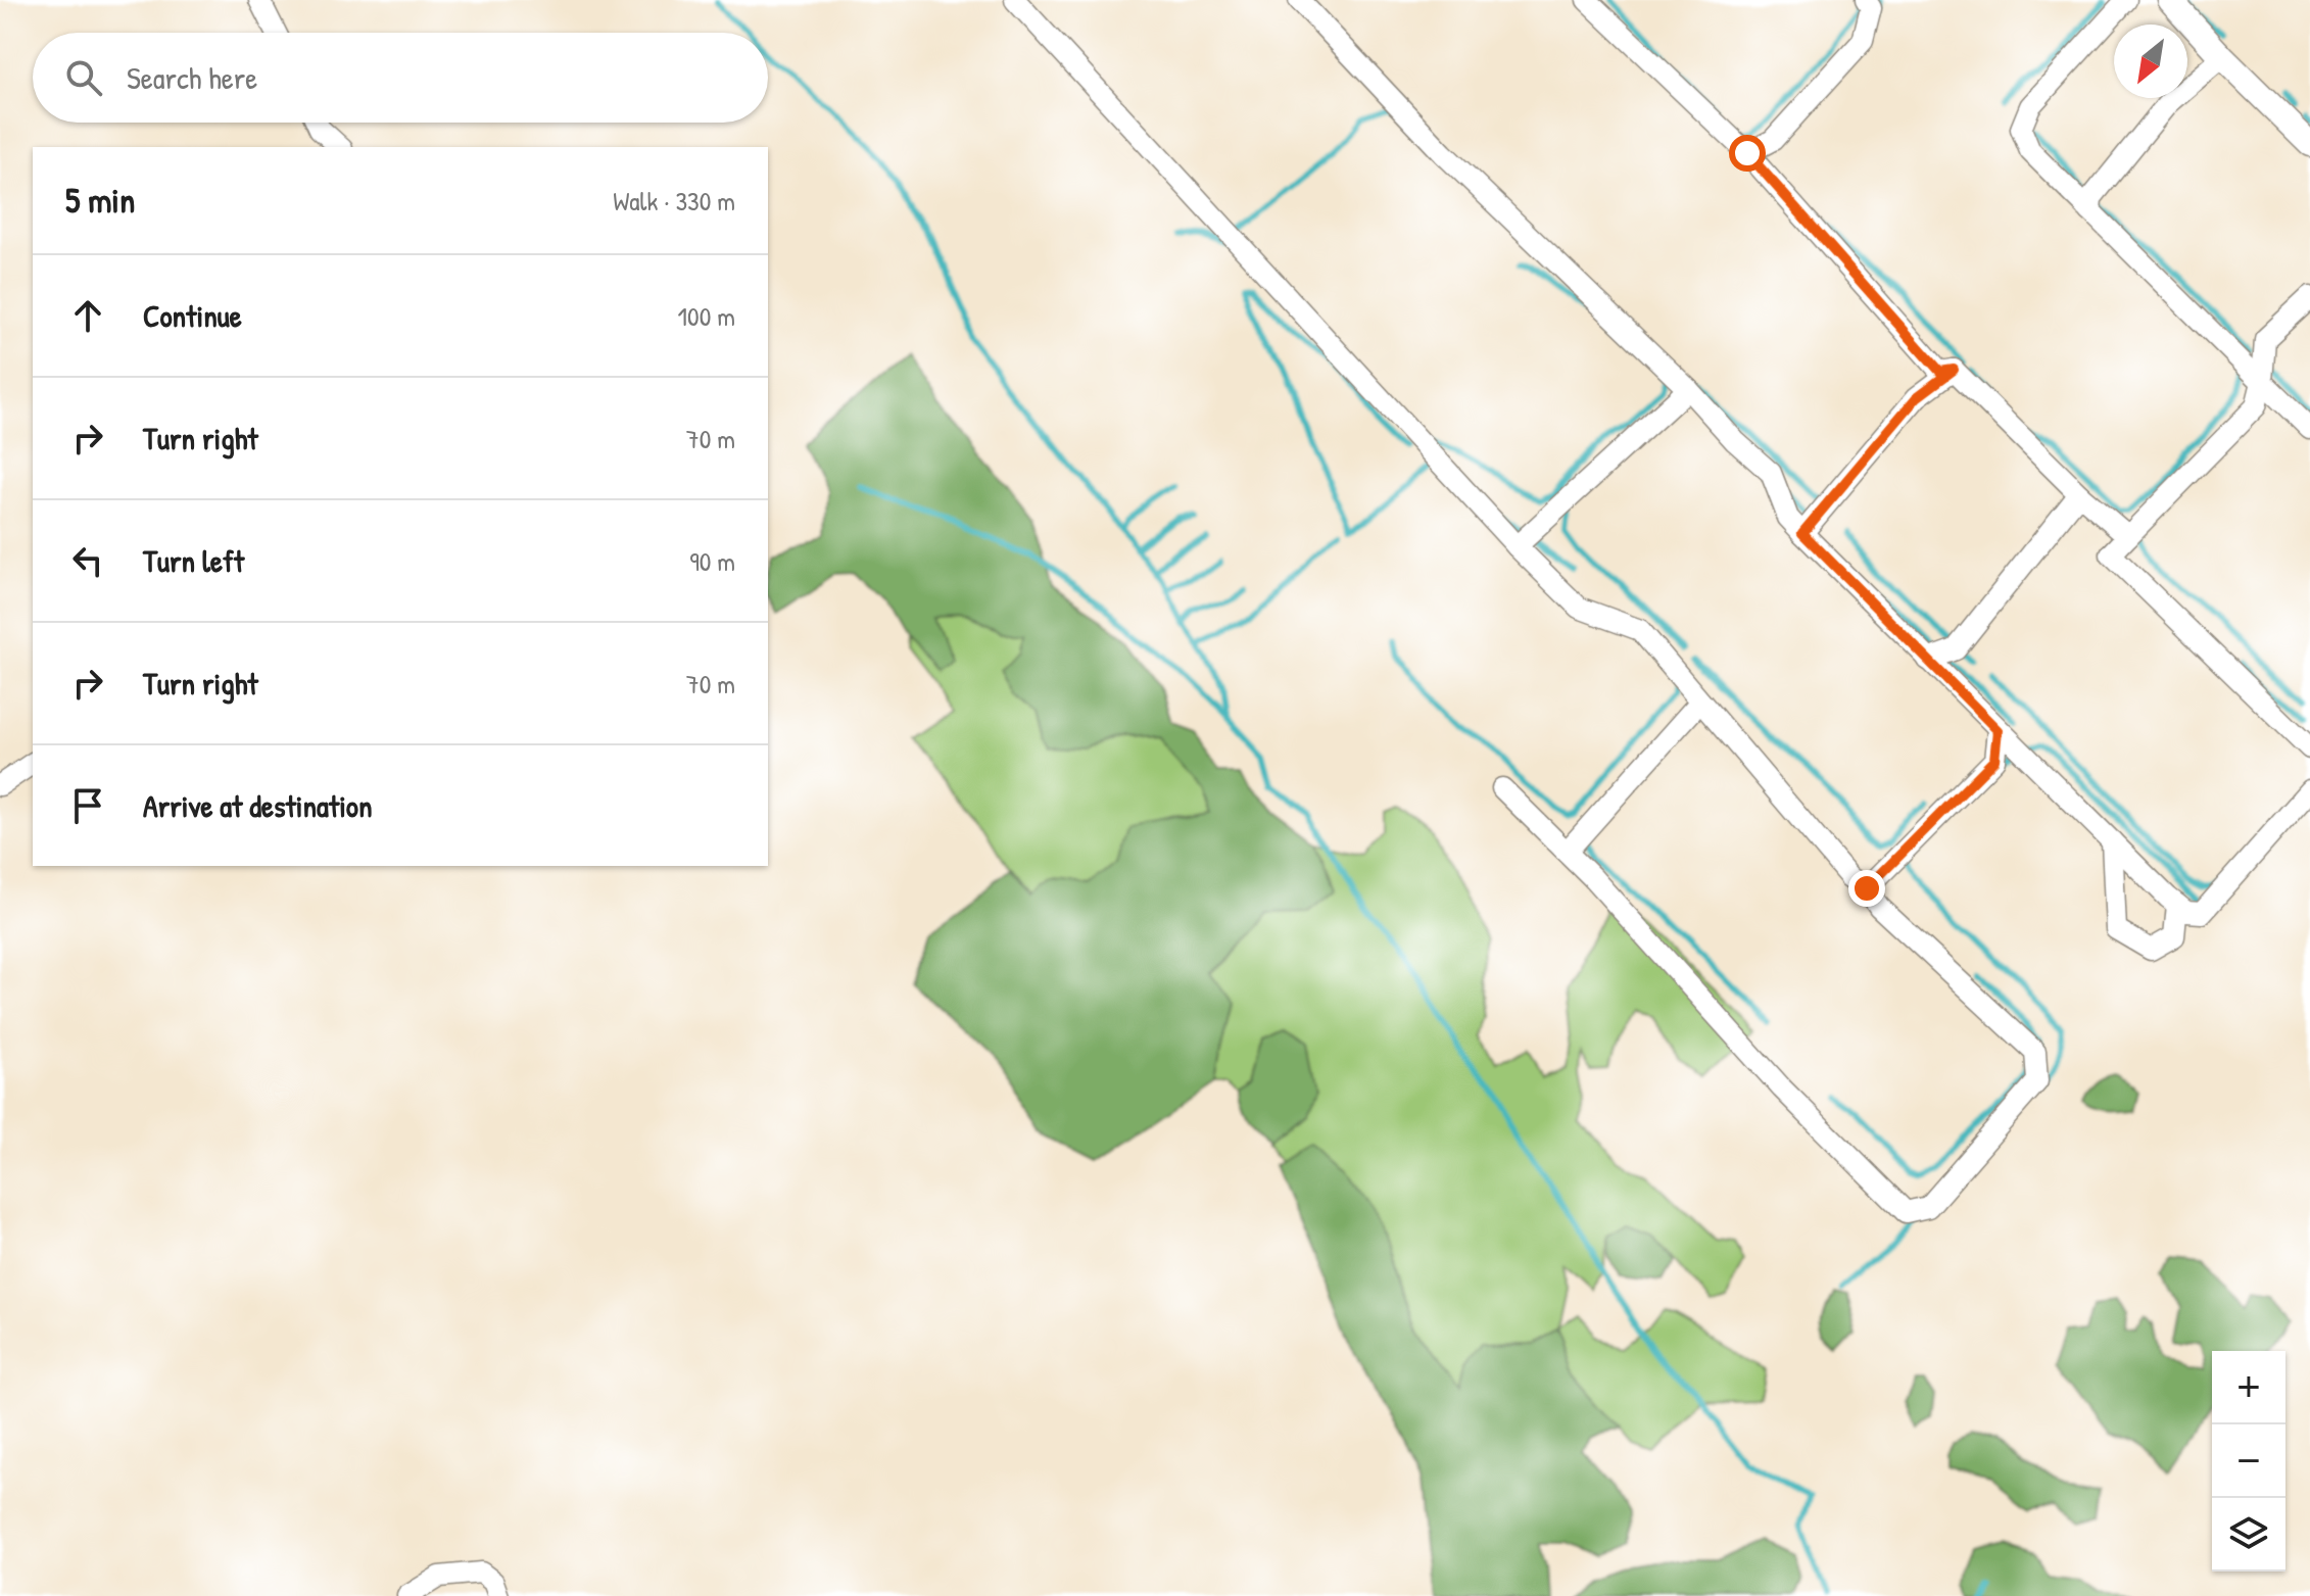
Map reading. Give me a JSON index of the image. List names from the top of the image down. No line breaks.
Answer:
{"north":"bottom left","page":{"search":"Search here","heading":["5 min","Walk · 330 m"],"list":[["Continue","100 m"],["Turn right","70 m"],["Turn left","90 m"],["Turn right","70 m"],"Arrive at destination"],"map_buttons":["+","−"]}}
